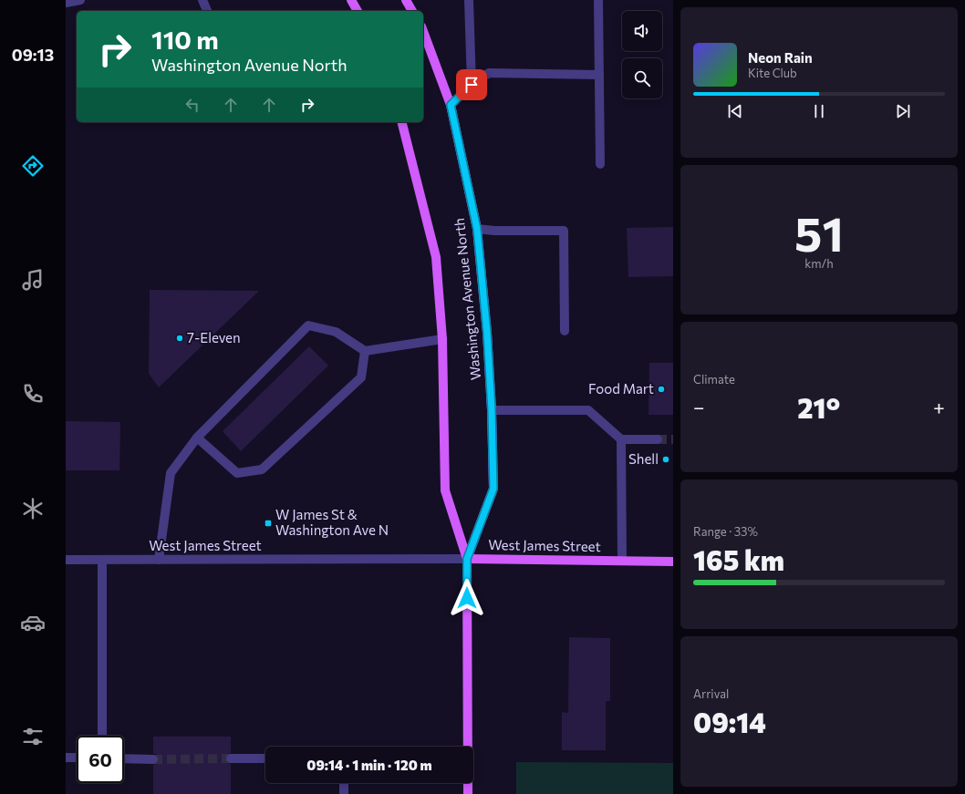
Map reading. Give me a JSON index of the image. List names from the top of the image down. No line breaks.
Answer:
{"streets":{"main road":["Washington Avenue North","West James Street"]},"crossings":[["Washington Avenue North","West James Street"]],"places":{"other":["7-Eleven","Food Mart","Shell"],"transit":["W James St & Washington Ave N"]},"page":{"tabs":"09:13","turn":["110 m","Washington Avenue North"],"song":["Neon Rain","Kite Club"],"tile":[["51","km/h"],"Climate",["Range · 33%","165 km"],["Arrival","09:14"]],"heat":["−","21°","+"],"limit":"60","trip":"09:14 · 1 min · 120 m"}}
